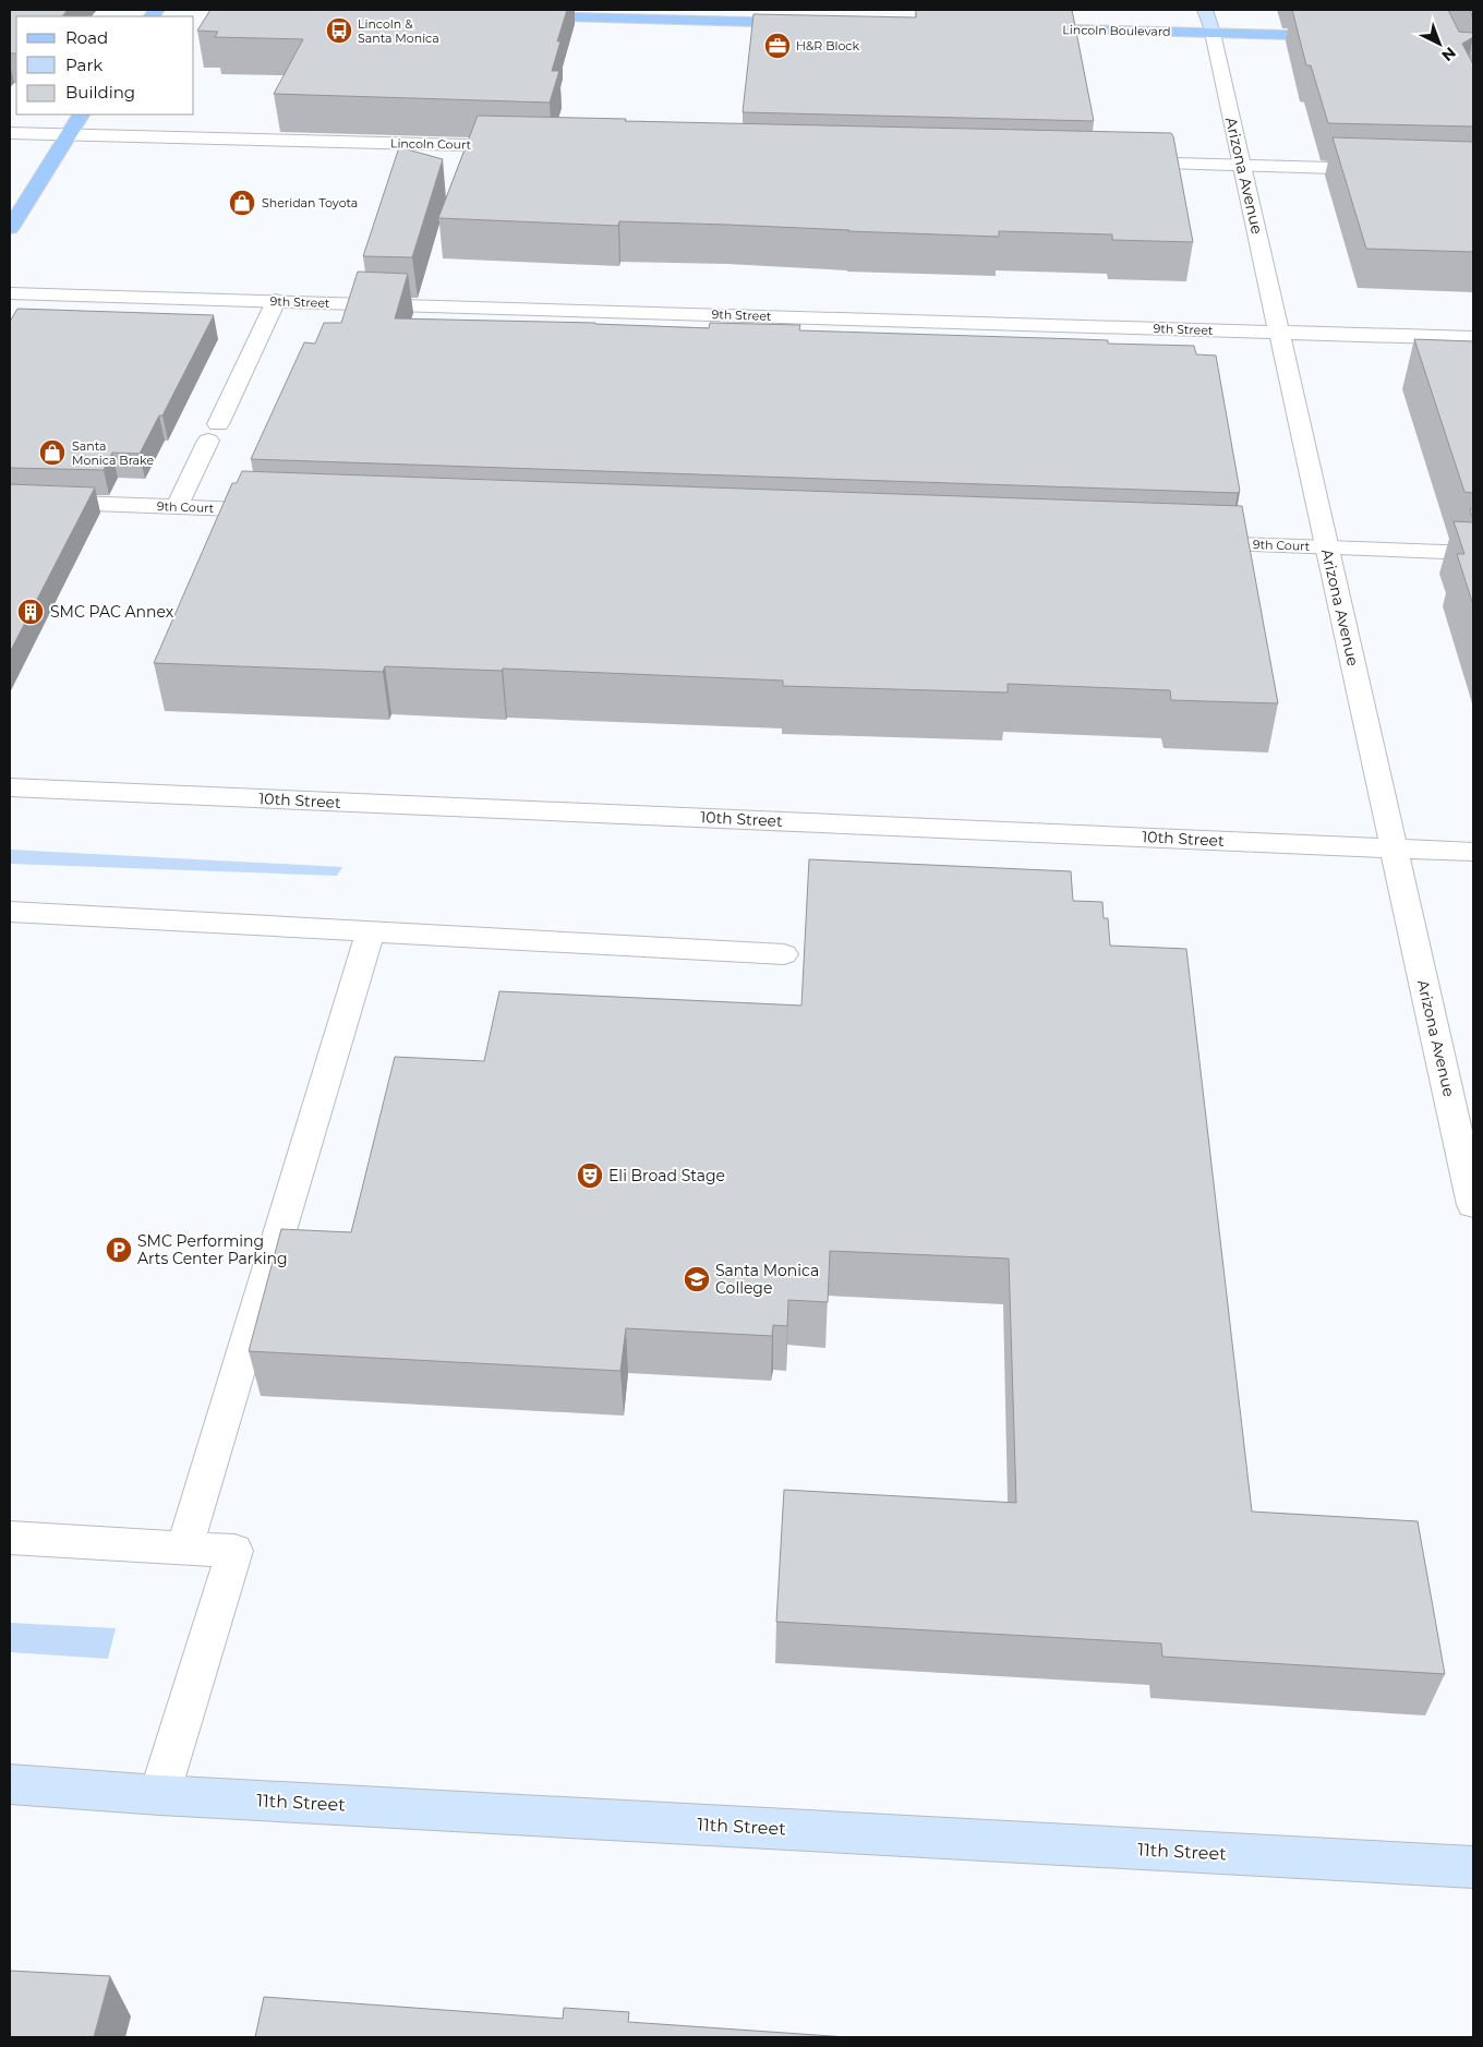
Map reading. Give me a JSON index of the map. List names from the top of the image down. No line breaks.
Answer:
{"streets":{"main road":["Lincoln Boulevard"],"street":["Lincoln Court","Arizona Avenue","9th Street","9th Court","10th Street","11th Street"]},"crossings":[["Lincoln Boulevard","Arizona Avenue"],["Arizona Avenue","9th Street"],["Arizona Avenue","9th Court"],["Arizona Avenue","10th Street"]],"places":{"bus stop":["Lincoln & Santa Monica"],"office":["H&R Block"],"shop":["Sheridan Toyota","Santa Monica Brake"],"building":["SMC PAC Annex"],"theatre":["Eli Broad Stage"],"parking":["SMC Performing Arts Center Parking"],"school or university":["Santa Monica College"]},"legend":["Road","Park","Building"],"north":"bottom right"}
